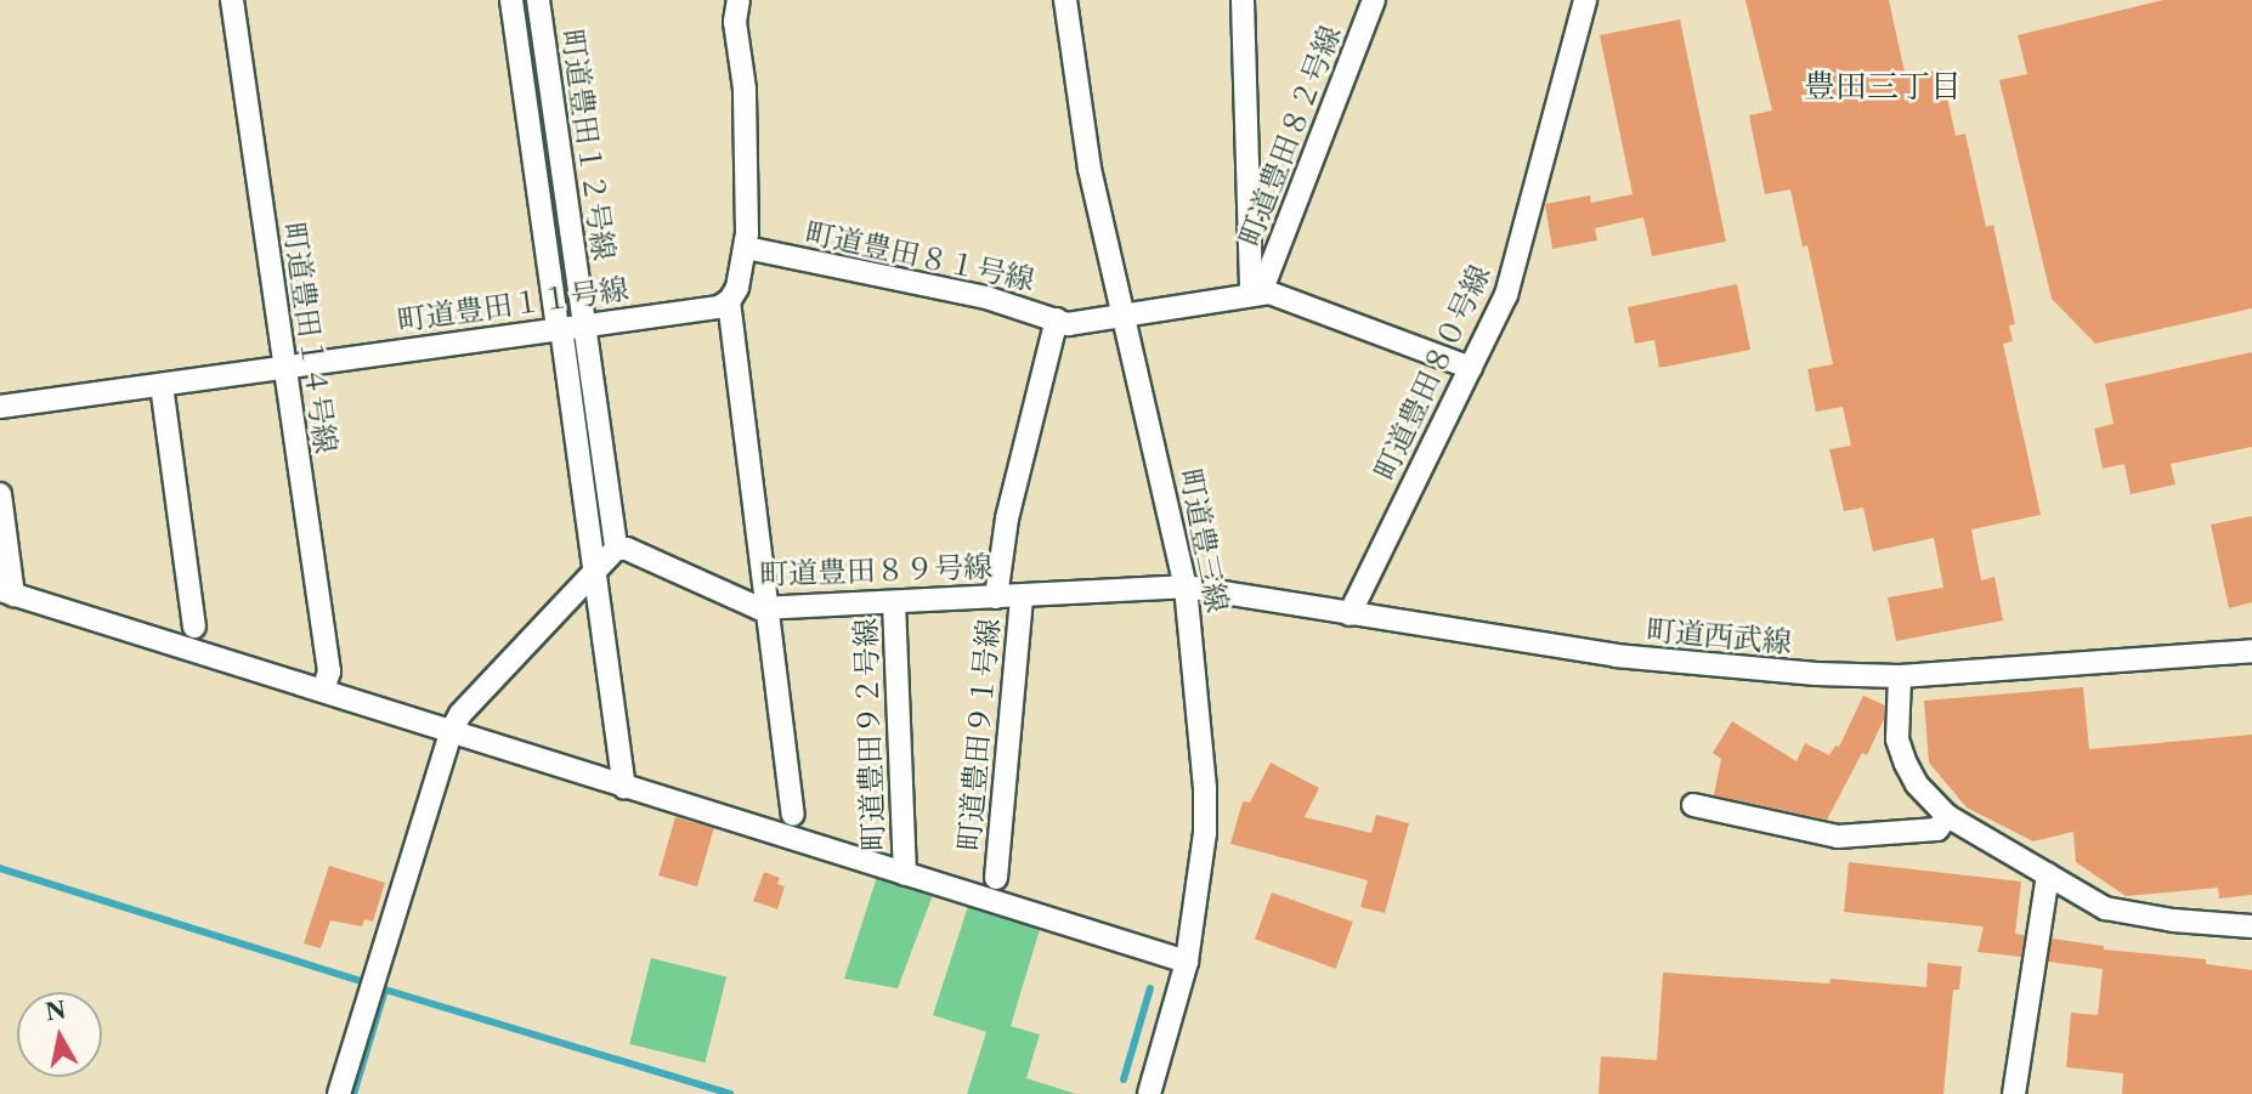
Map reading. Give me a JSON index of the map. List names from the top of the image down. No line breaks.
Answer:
{"streets":{"street":["町道豊田８２号線","町道豊田１２号線","町道豊田８１号線","町道豊田１１号線","町道豊田１４号線","町道豊田８０号線","町道豊三線","町道豊田８９号線","町道西武線","町道豊田９２号線","町道豊田９１号線"]},"crossings":[["町道豊田８２号線","町道豊田８１号線"],["町道豊田１２号線","町道豊田１１号線"],["町道豊田１２号線","町道豊田８９号線"],["町道豊田８１号線","町道豊田８０号線"],["町道豊田８１号線","町道豊三線"],["町道豊田１１号線","町道豊田１４号線"],["町道豊田８０号線","町道西武線"],["町道豊三線","町道豊田８９号線"],["町道豊三線","町道西武線"],["町道豊田８９号線","町道西武線"],["町道豊田８９号線","町道豊田９２号線"],["町道豊田８９号線","町道豊田９１号線"]],"districts":["豊田三丁目"],"north":"top"}
